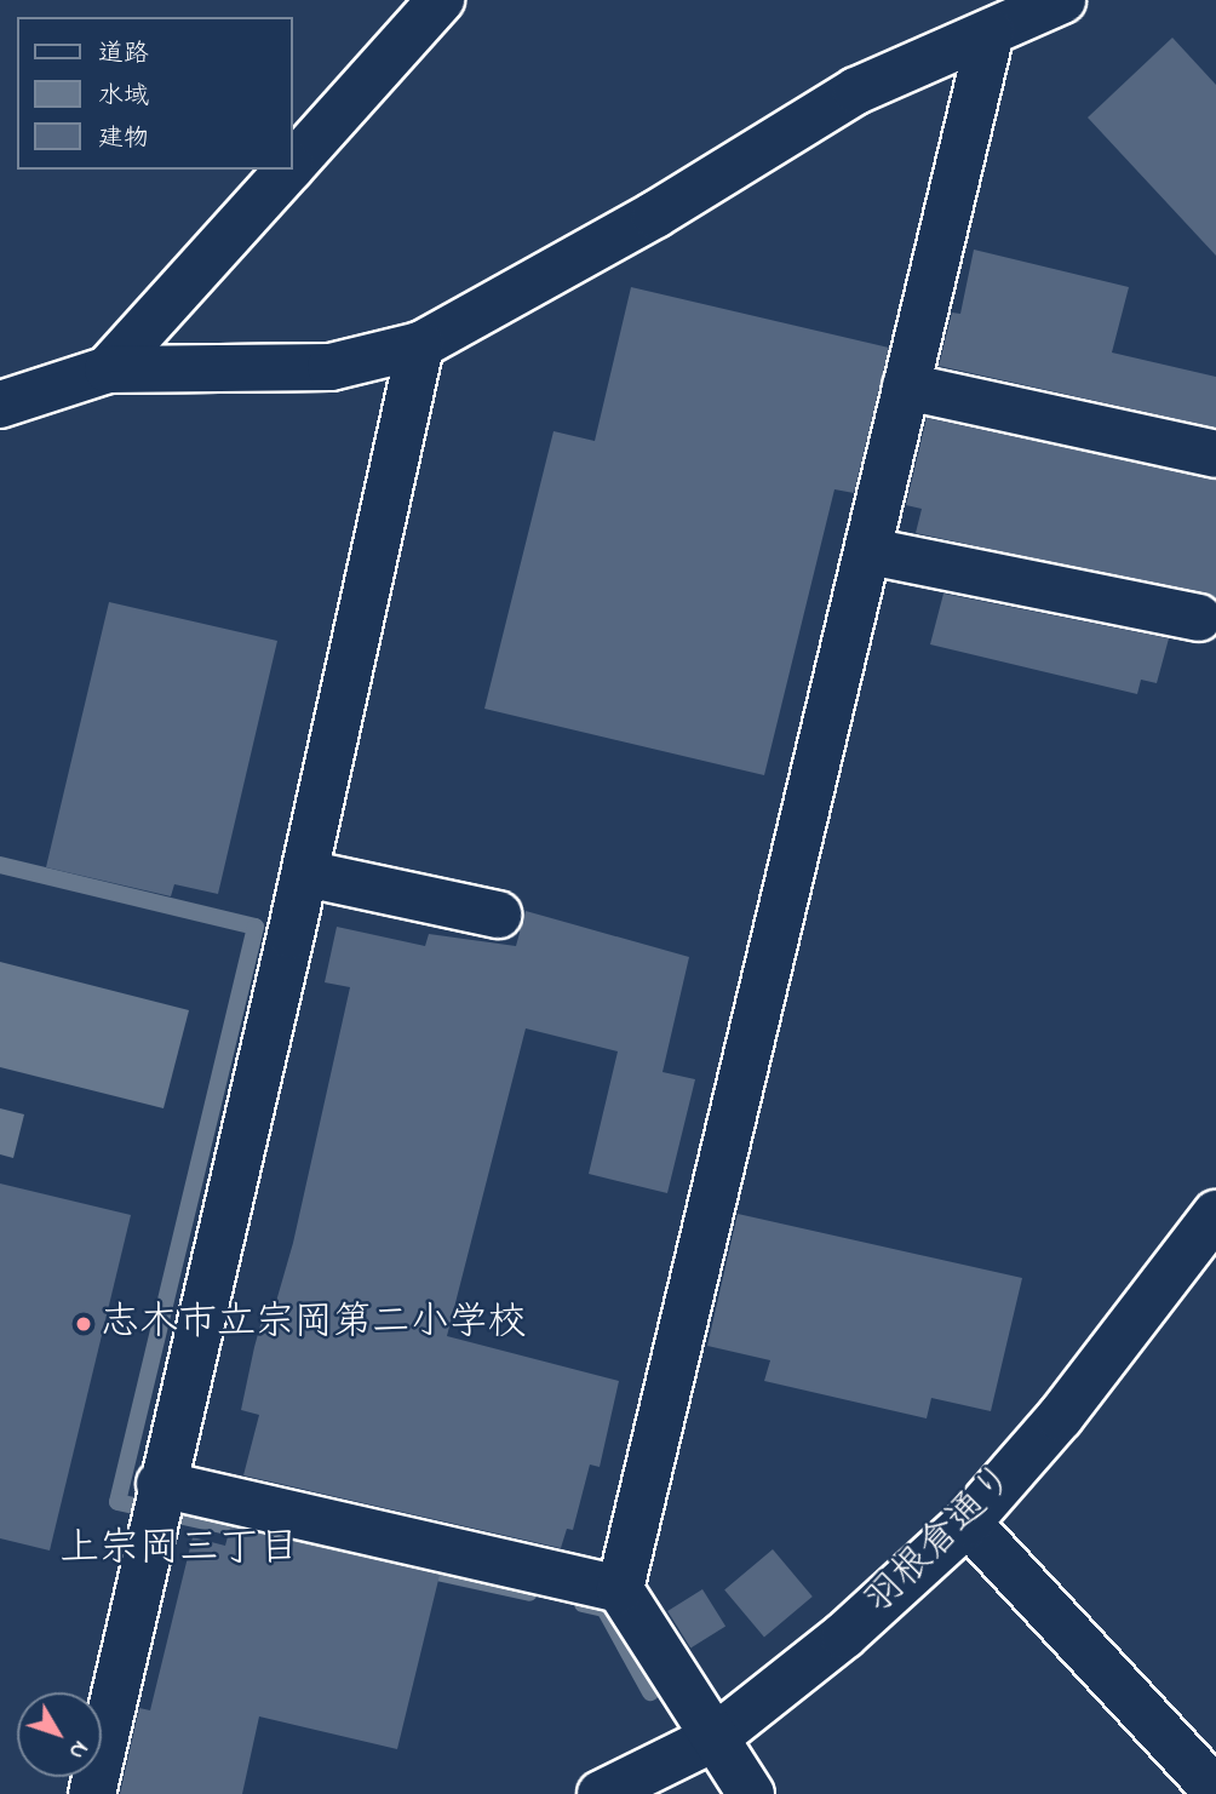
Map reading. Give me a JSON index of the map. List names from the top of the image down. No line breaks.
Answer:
{"streets":{"street":["羽根倉通り"]},"districts":["上宗岡三丁目"],"places":["志木市立宗岡第二小学校"],"legend":["道路","水域","建物"],"north":"bottom right"}
